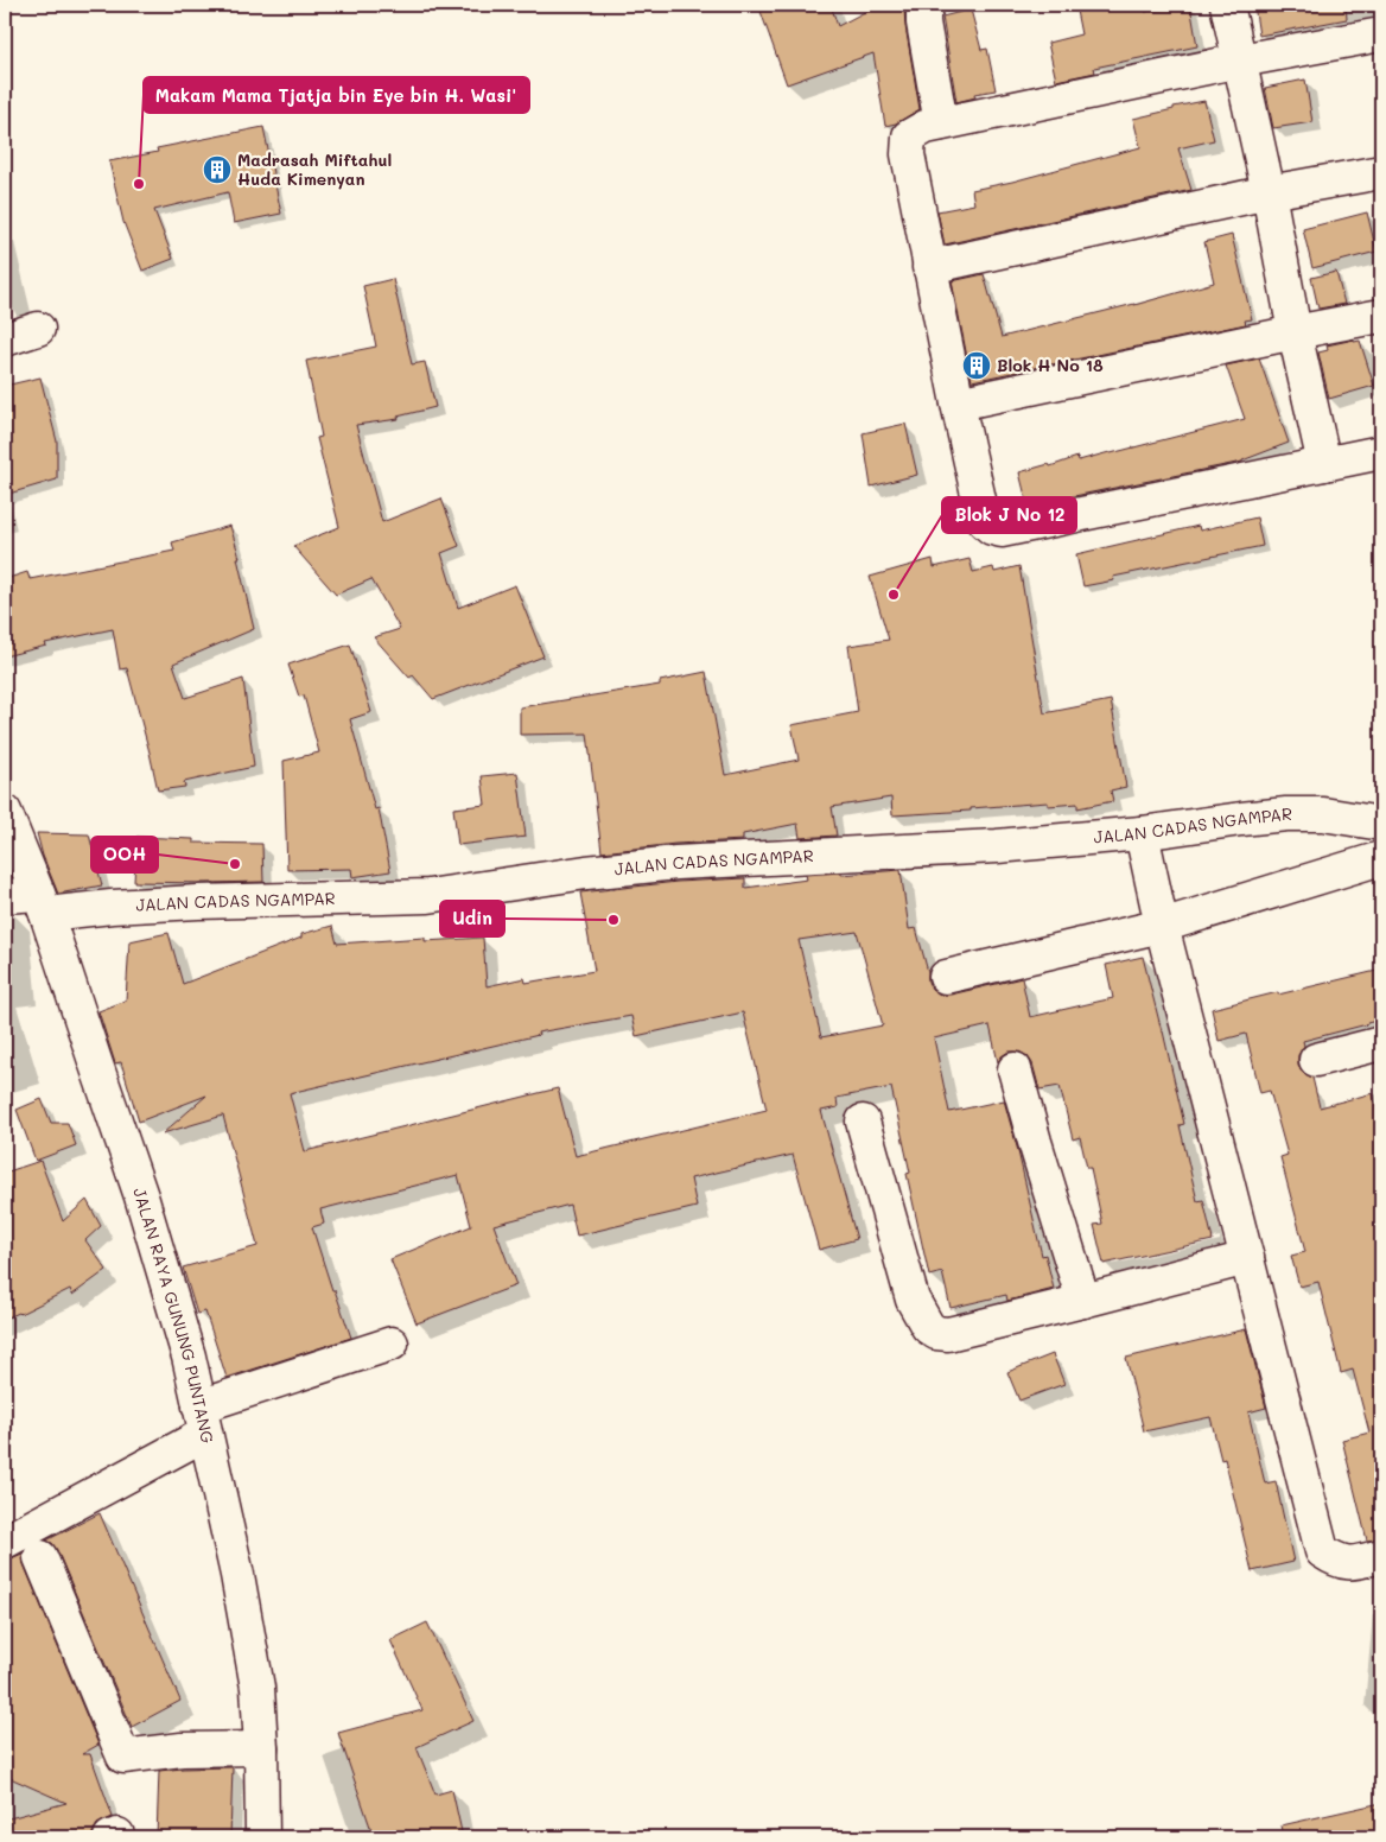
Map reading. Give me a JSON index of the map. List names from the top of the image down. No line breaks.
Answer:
{"streets":{"street":["JALAN CADAS NGAMPAR","JALAN RAYA GUNUNG PUNTANG"]},"crossings":[["JALAN CADAS NGAMPAR","JALAN RAYA GUNUNG PUNTANG"]],"places":{"building":["Madrasah Miftahul Huda Kimenyan","Blok H No 18"],"other":["Makam Mama Tjatja bin Eye bin H. Wasi'","Blok J No 12","OOH","Udin"]}}
